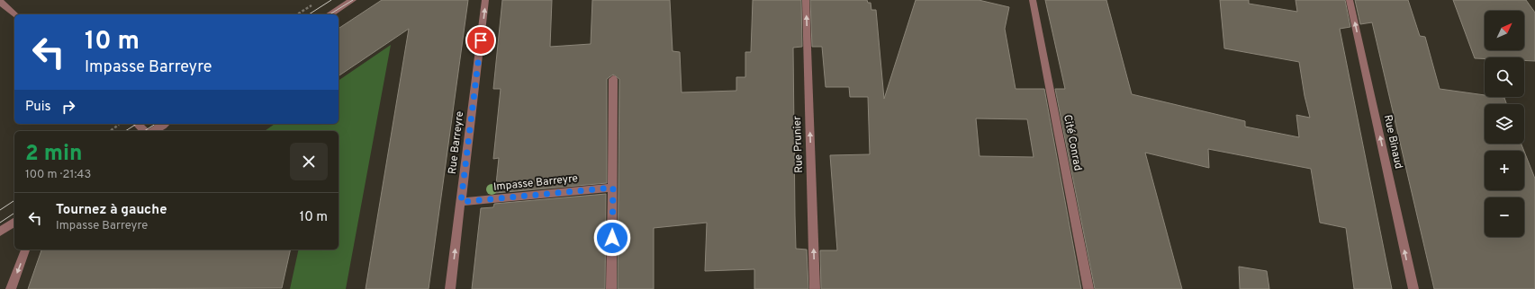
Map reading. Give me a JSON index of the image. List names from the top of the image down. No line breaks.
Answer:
{"streets":{"street":["Rue Binaud","Rue Barreyre","Cité Conrad","Rue Prunier","Impasse Barreyre"]},"crossings":[["Rue Barreyre","Impasse Barreyre"]],"one_way":["Rue Binaud","Rue Barreyre","Rue Prunier"],"north":"top right","page":{"map_buttons":["+","−"],"turn":["10 m","Impasse Barreyre"],"then":"Puis","heading":["2 min","100 m · 21:43"],"list":[{"name":"Tournez à gauche","note":"Impasse Barreyre","value":"10 m"}]}}
